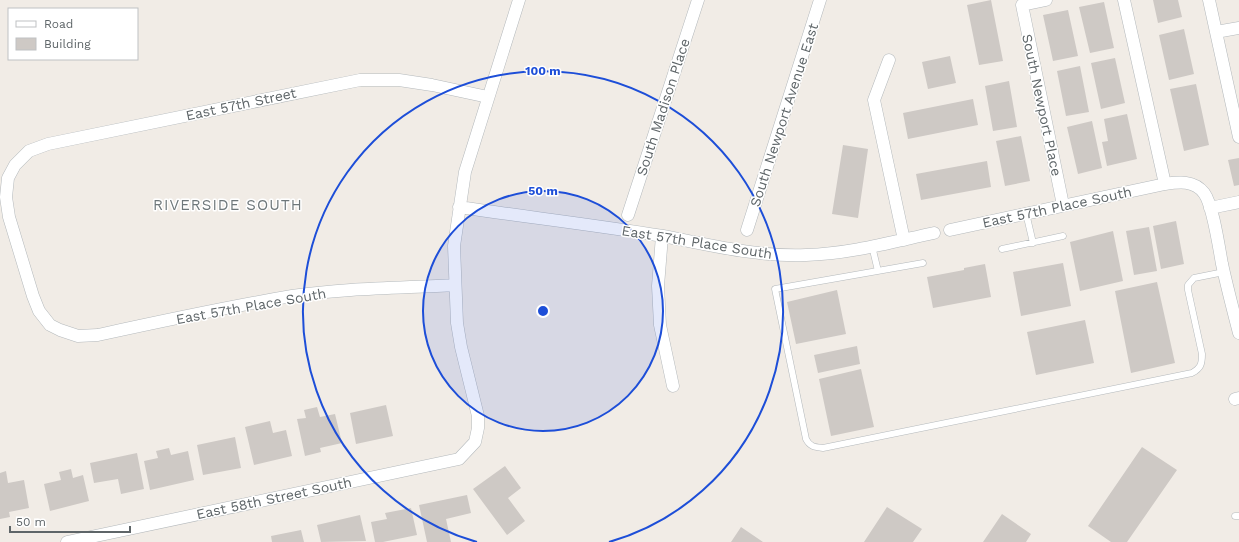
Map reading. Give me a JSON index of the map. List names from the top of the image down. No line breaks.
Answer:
{"streets":{"street":["East 57th Street","South Newport Place","South Madison Place","South Newport Avenue East","East 57th Place South","East 58th Street South"]},"crossings":[["East 57th Street","East 57th Place South"],["South Newport Place","East 57th Place South"],["East 57th Place South","East 58th Street South"]],"districts":["RIVERSIDE SOUTH"],"legend":["Road","Building"],"scale_bar":"50 m","rings":["100 m","50 m"]}
